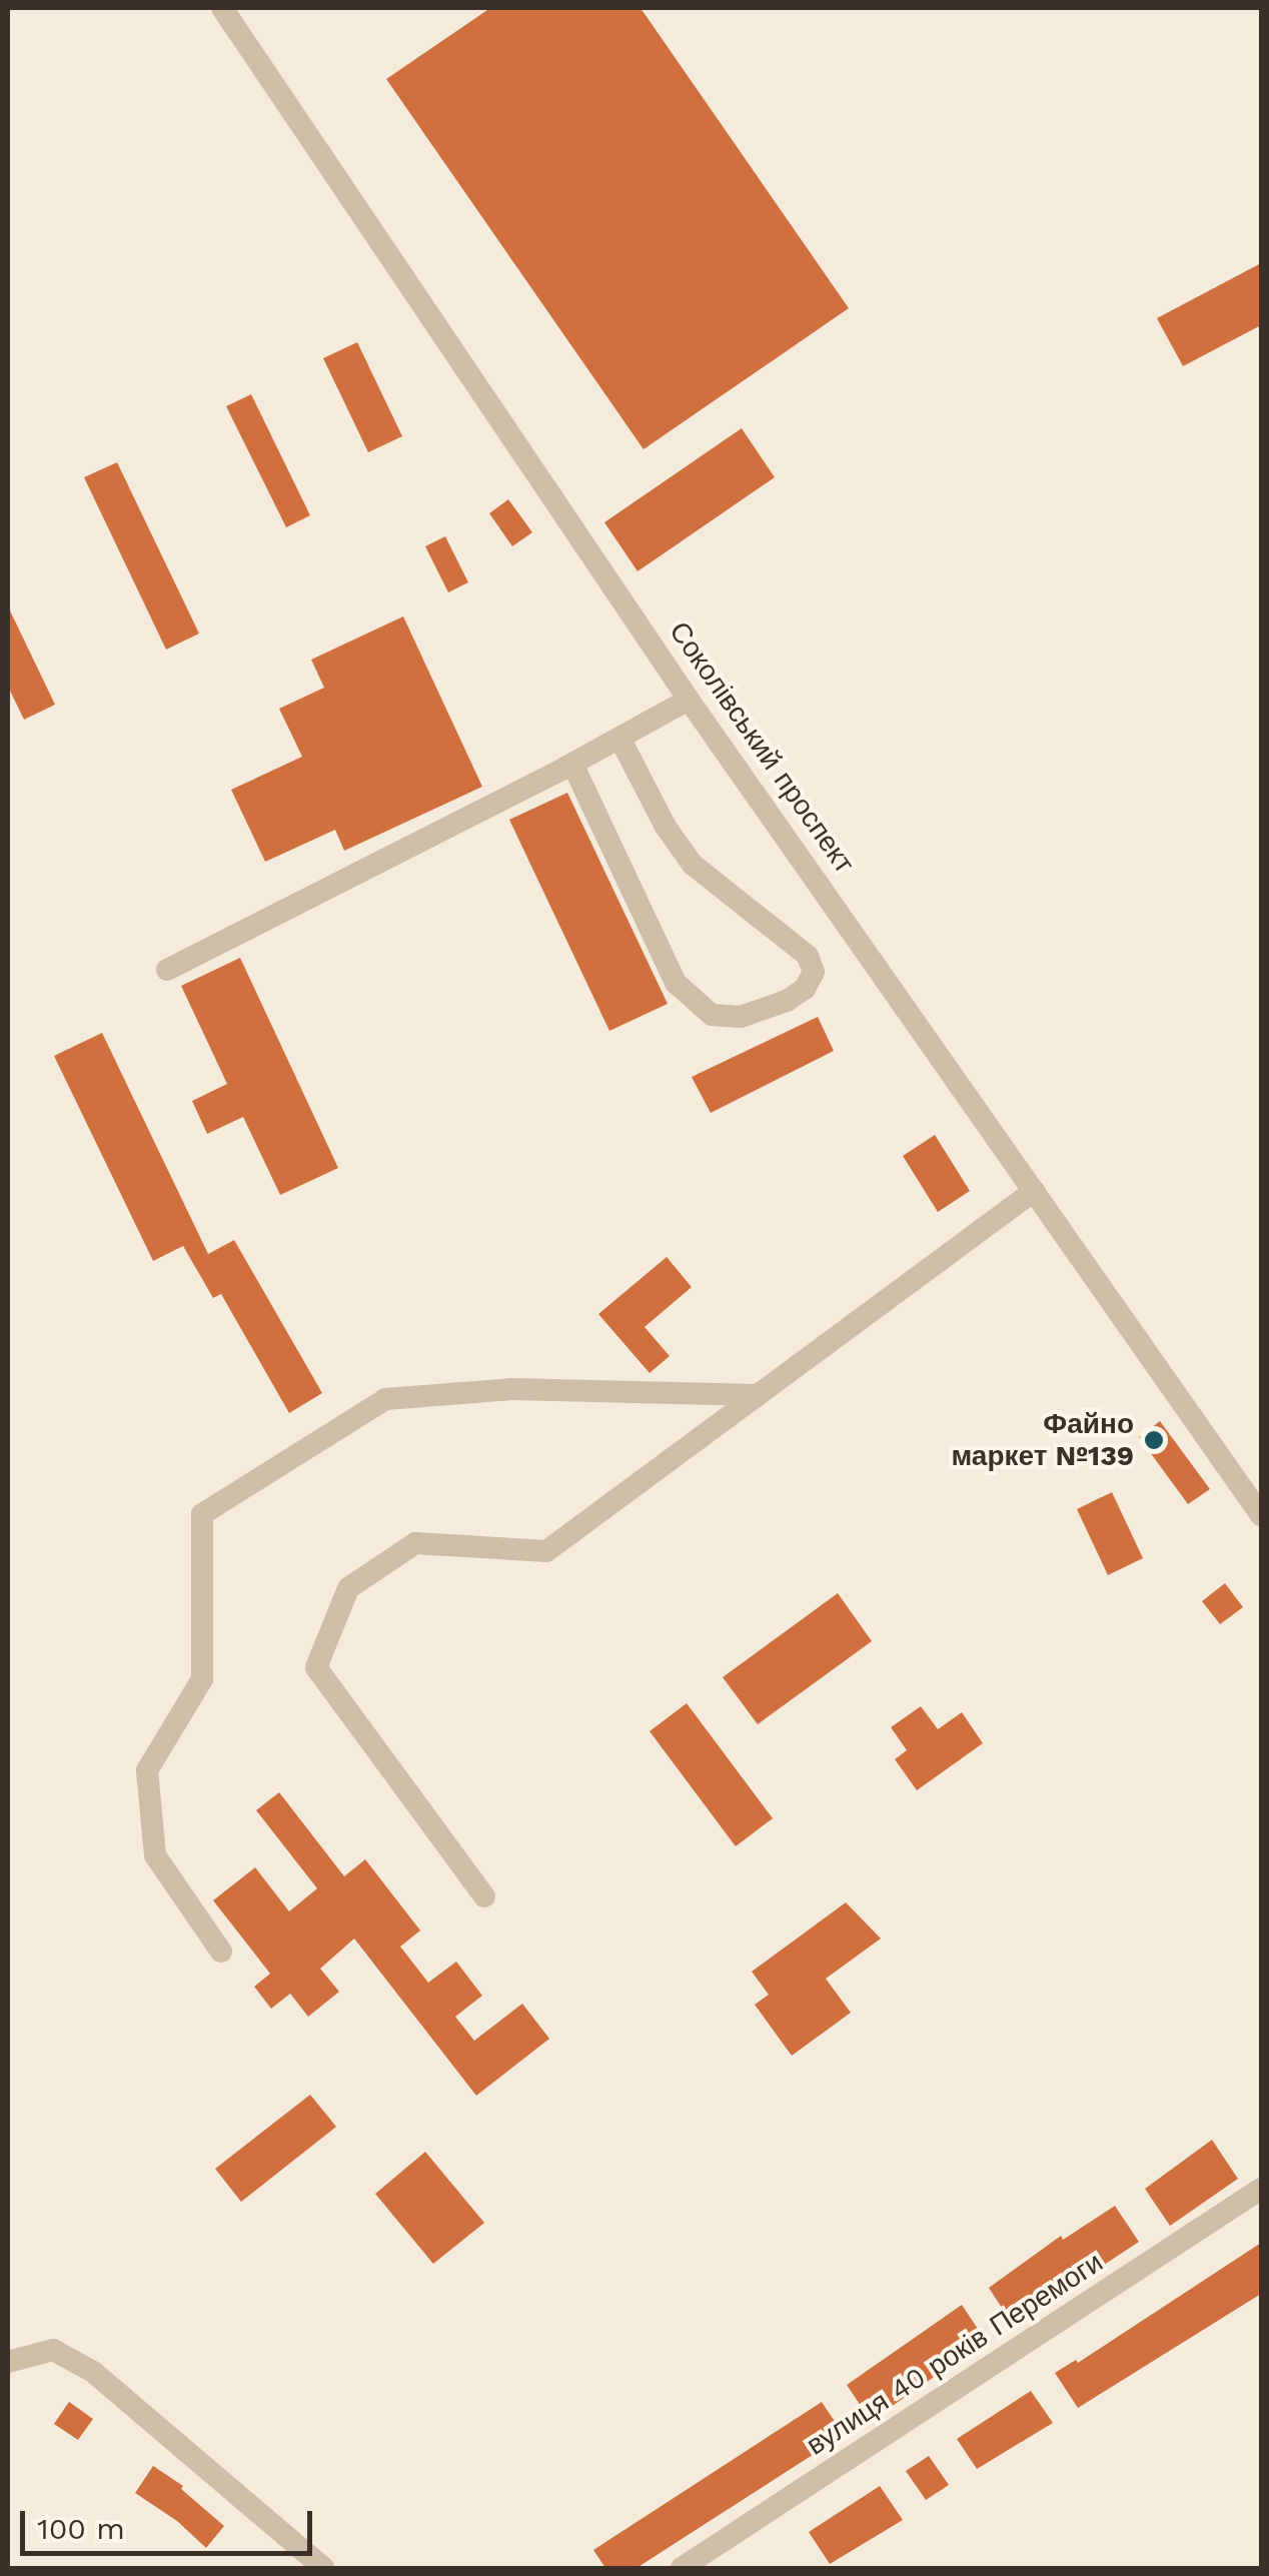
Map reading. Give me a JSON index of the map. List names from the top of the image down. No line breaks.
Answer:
{"streets":{"street":["Соколівський проспект","вулиця 40 років Перемоги"]},"places":["Файно маркет №139"],"scale_bar":"100 m"}
